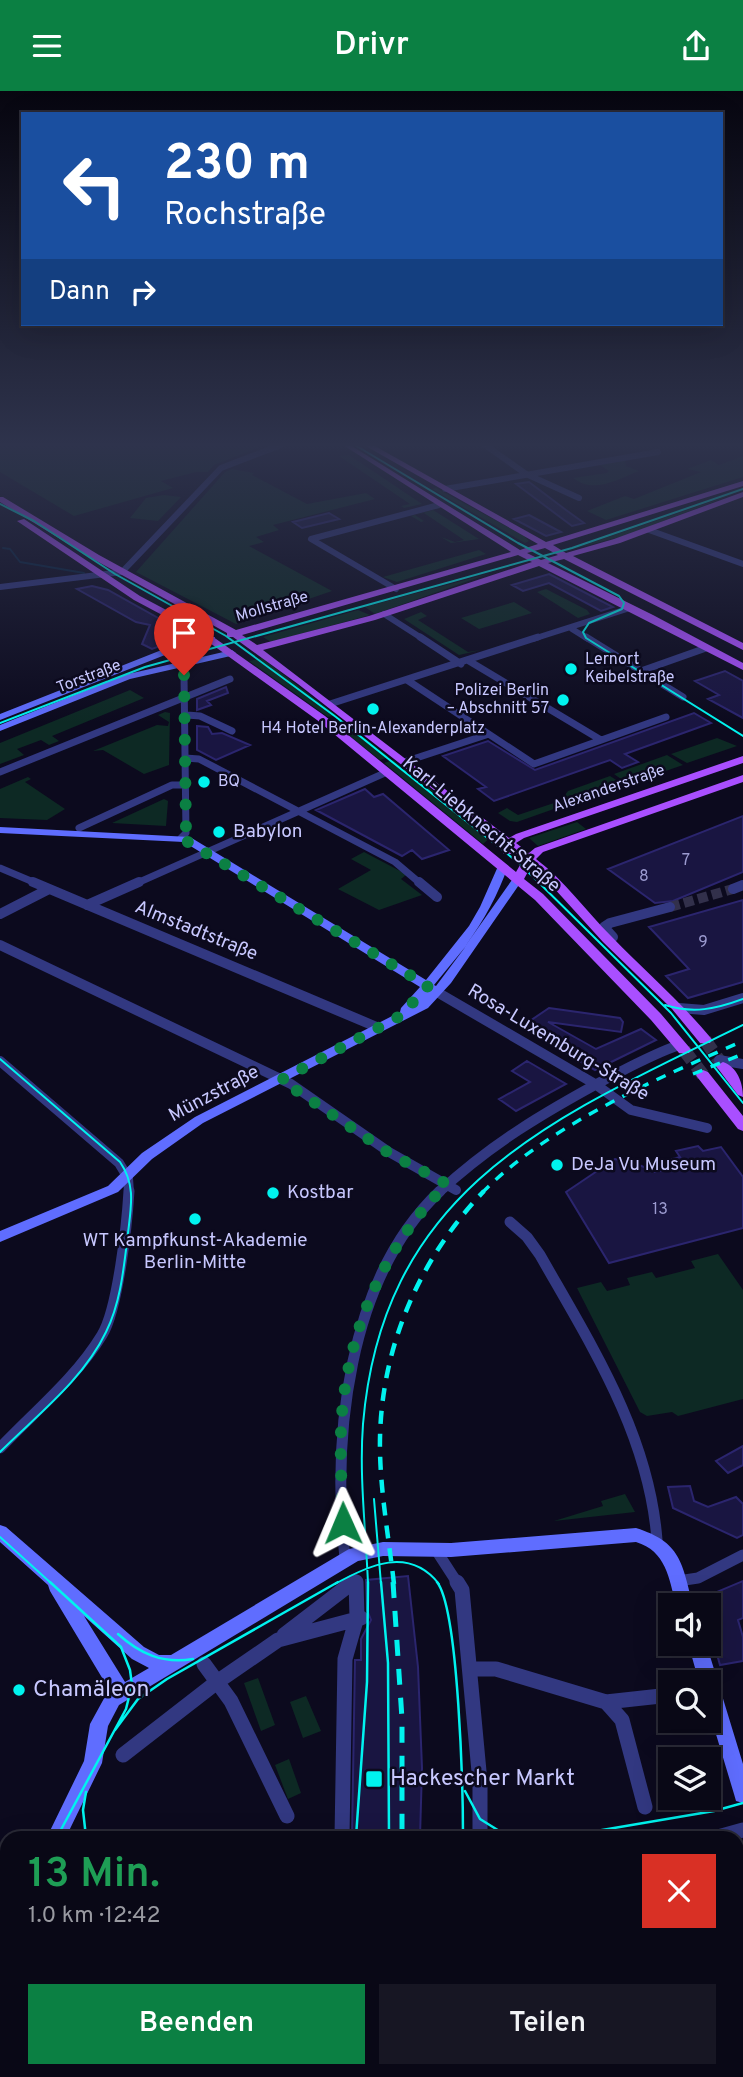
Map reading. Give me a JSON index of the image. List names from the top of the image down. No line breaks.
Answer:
{"streets":{"main road":["Mollstraße","Alexanderstraße","Karl-Liebknecht-Straße"],"street":["Torstraße","Almstadtstraße","Rosa-Luxemburg-Straße","Münzstraße"]},"crossings":[["Mollstraße","Torstraße"],["Mollstraße","Karl-Liebknecht-Straße"],["Torstraße","Karl-Liebknecht-Straße"],["Alexanderstraße","Karl-Liebknecht-Straße"],["Almstadtstraße","Münzstraße"],["Rosa-Luxemburg-Straße","Münzstraße"]],"places":{"other":["Lernort Keibelstraße","Polizei Berlin – Abschnitt 57","H4 Hotel Berlin-Alexanderplatz","BQ","Babylon","DeJa Vu Museum","Kostbar","WT Kampfkunst-Akademie Berlin-Mitte","Chamäleon"],"transit":["Hackescher Markt"]},"house_numbers":["7","8","9","13"],"page":{"header":"Drivr","turn":["230 m","Rochstraße"],"then":"Dann","heading":["13 Min.","1.0 km · 12:42"],"buttons":["Beenden","Teilen"]}}
